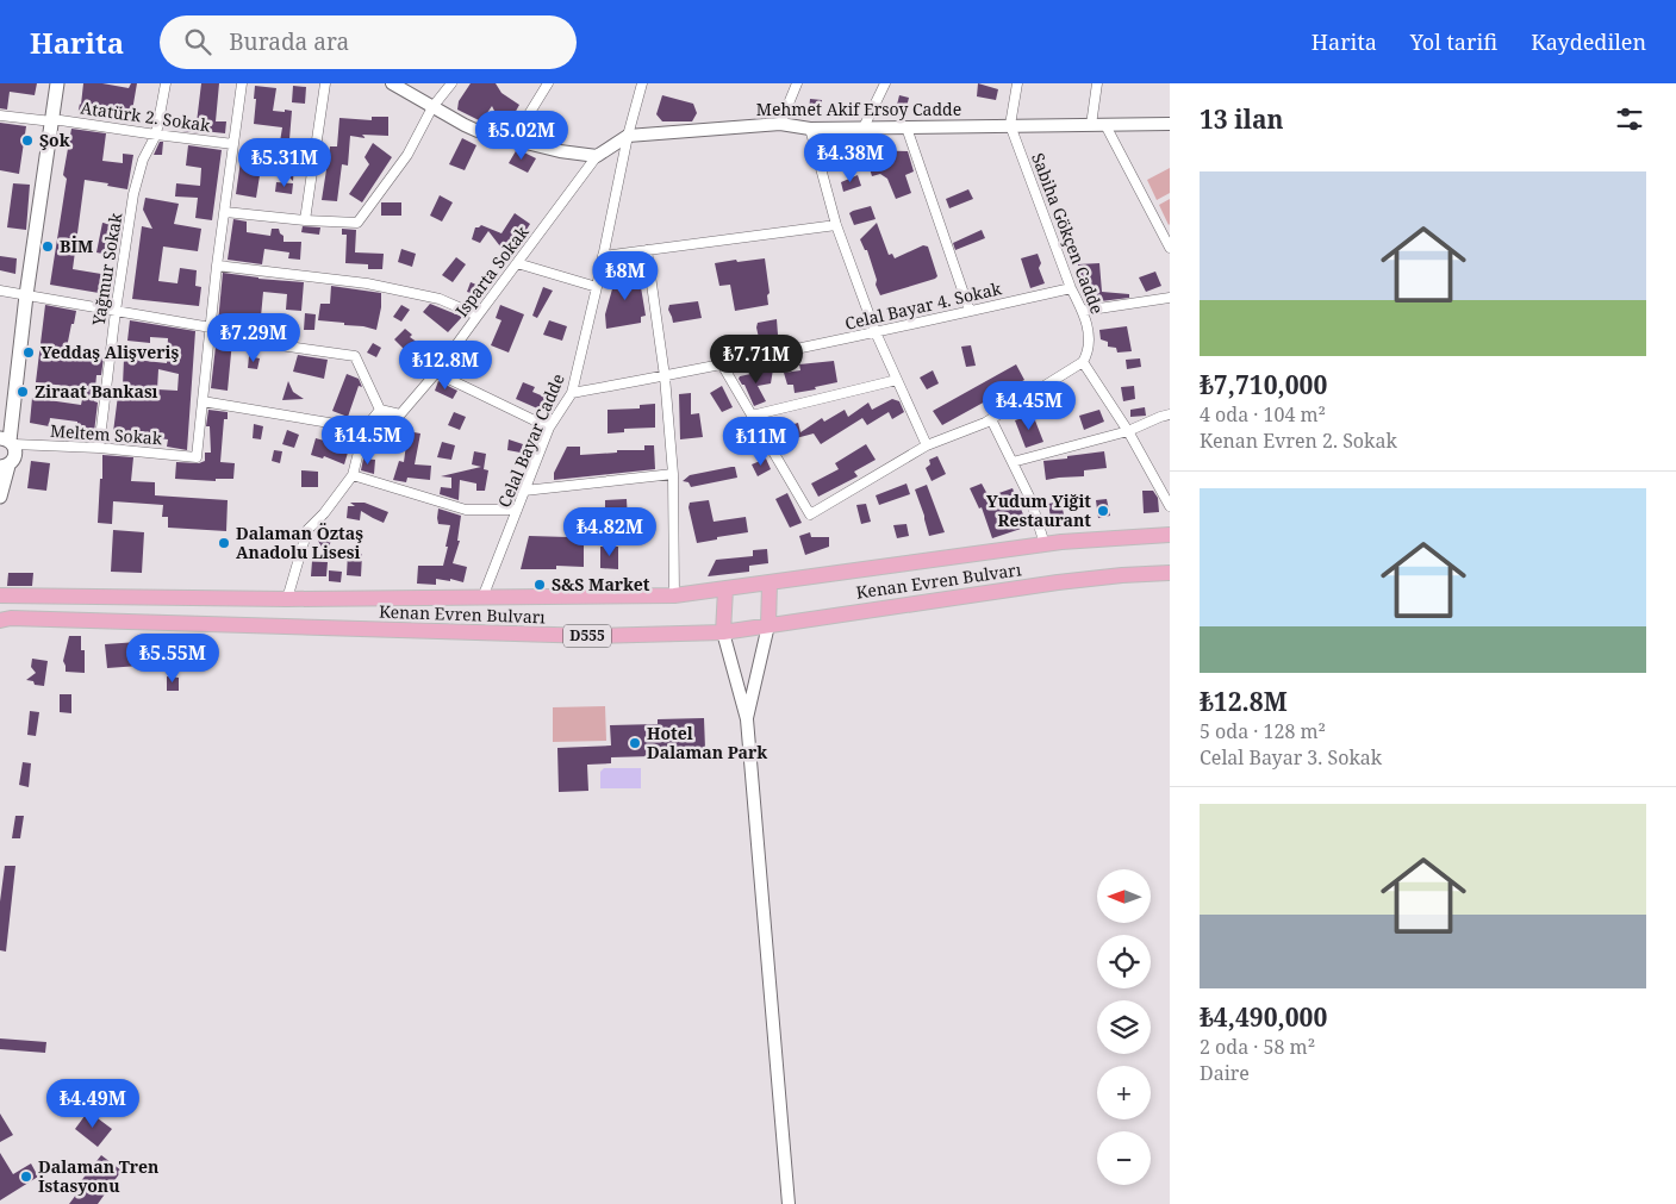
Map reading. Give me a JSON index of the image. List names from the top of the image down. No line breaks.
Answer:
{"streets":{"main road":["Kenan Evren Bulvarı","D555"],"street":["Mehmet Akif Ersoy Cadde","Atatürk 2. Sokak","Sabiha Gökçen Cadde","Yağmur Sokak","Isparta Sokak","Celal Bayar 4. Sokak","Meltem Sokak","Celal Bayar Cadde"]},"crossings":[["Mehmet Akif Ersoy Cadde","Sabiha Gökçen Cadde"],["Mehmet Akif Ersoy Cadde","Isparta Sokak"],["Mehmet Akif Ersoy Cadde","Celal Bayar Cadde"],["Atatürk 2. Sokak","Yağmur Sokak"],["Sabiha Gökçen Cadde","Celal Bayar 4. Sokak"],["Yağmur Sokak","Meltem Sokak"],["Celal Bayar 4. Sokak","Celal Bayar Cadde"],["Celal Bayar Cadde","Kenan Evren Bulvarı"]],"places":["Şok","BİM","Yeddaş Alişveriş","Ziraat Bankası","Yudum Yiğit Restaurant","Dalaman Öztaş Anadolu Lisesi","S&S Market","Hotel Dalaman Park","Dalaman Tren İstasyonu"],"north":"left","page":{"header":"Harita","search":"Burada ara","nav":["Harita","Yol tarifi","Kaydedilen"],"heading":"13 ilan","price":["₺5.02M","₺4.38M","₺5.31M","₺8M","₺7.29M","₺7.71M","₺12.8M","₺4.45M","₺14.5M","₺11M","₺4.82M","₺5.55M","₺4.49M"],"list":[{"name":"₺7,710,000","note":"4 oda · 104 m² · Kenan Evren 2. Sokak"},{"name":"₺12.8M","note":"5 oda · 128 m² · Celal Bayar 3. Sokak"},{"name":"₺4,490,000","note":"2 oda · 58 m² · Daire"}],"map_buttons":["+","−"]}}
